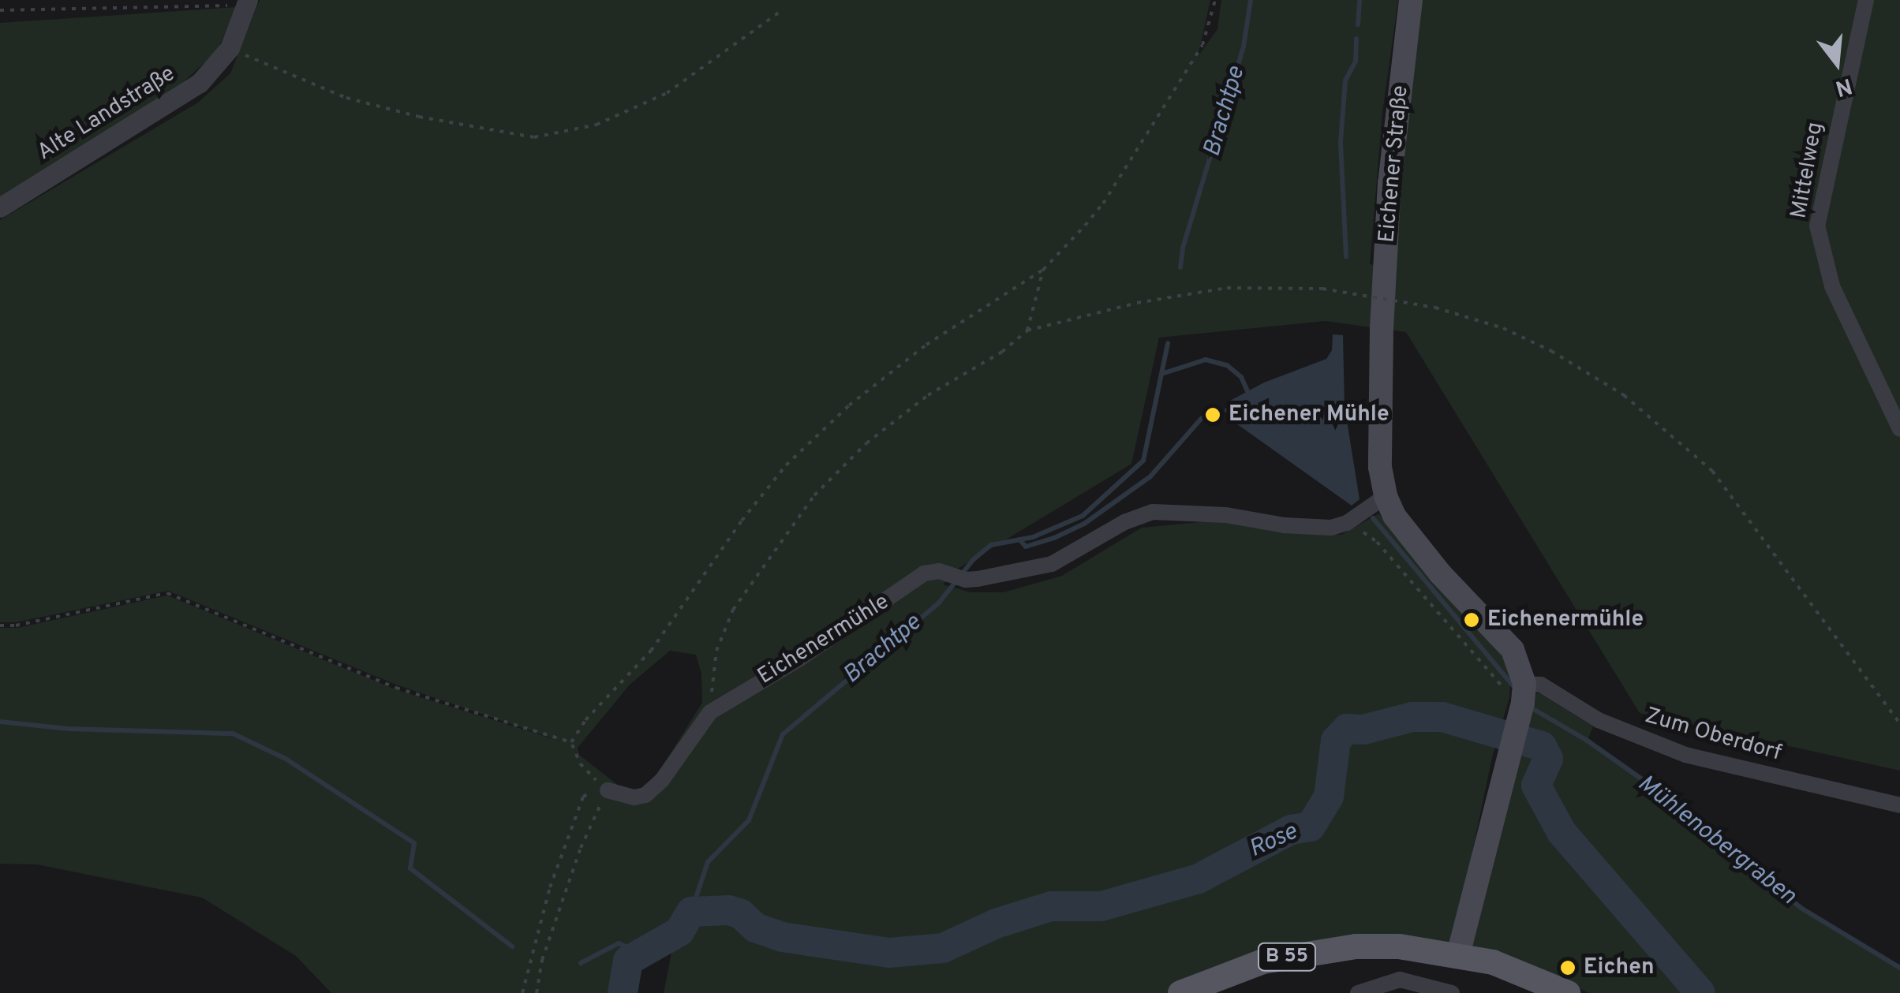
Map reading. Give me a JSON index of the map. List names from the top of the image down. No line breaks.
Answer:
{"streets":{"main road":["Eichener Straße","B 55"],"street":["Alte Landstraße","Mittelweg","Eichenermühle","Zum Oberdorf"]},"crossings":[["Eichener Straße","Eichenermühle"]],"water":["Brachtpe","Mühlenobergraben","Rose"],"places":["Eichener Mühle","Eichenermühle","Eichen"],"north":"bottom"}
